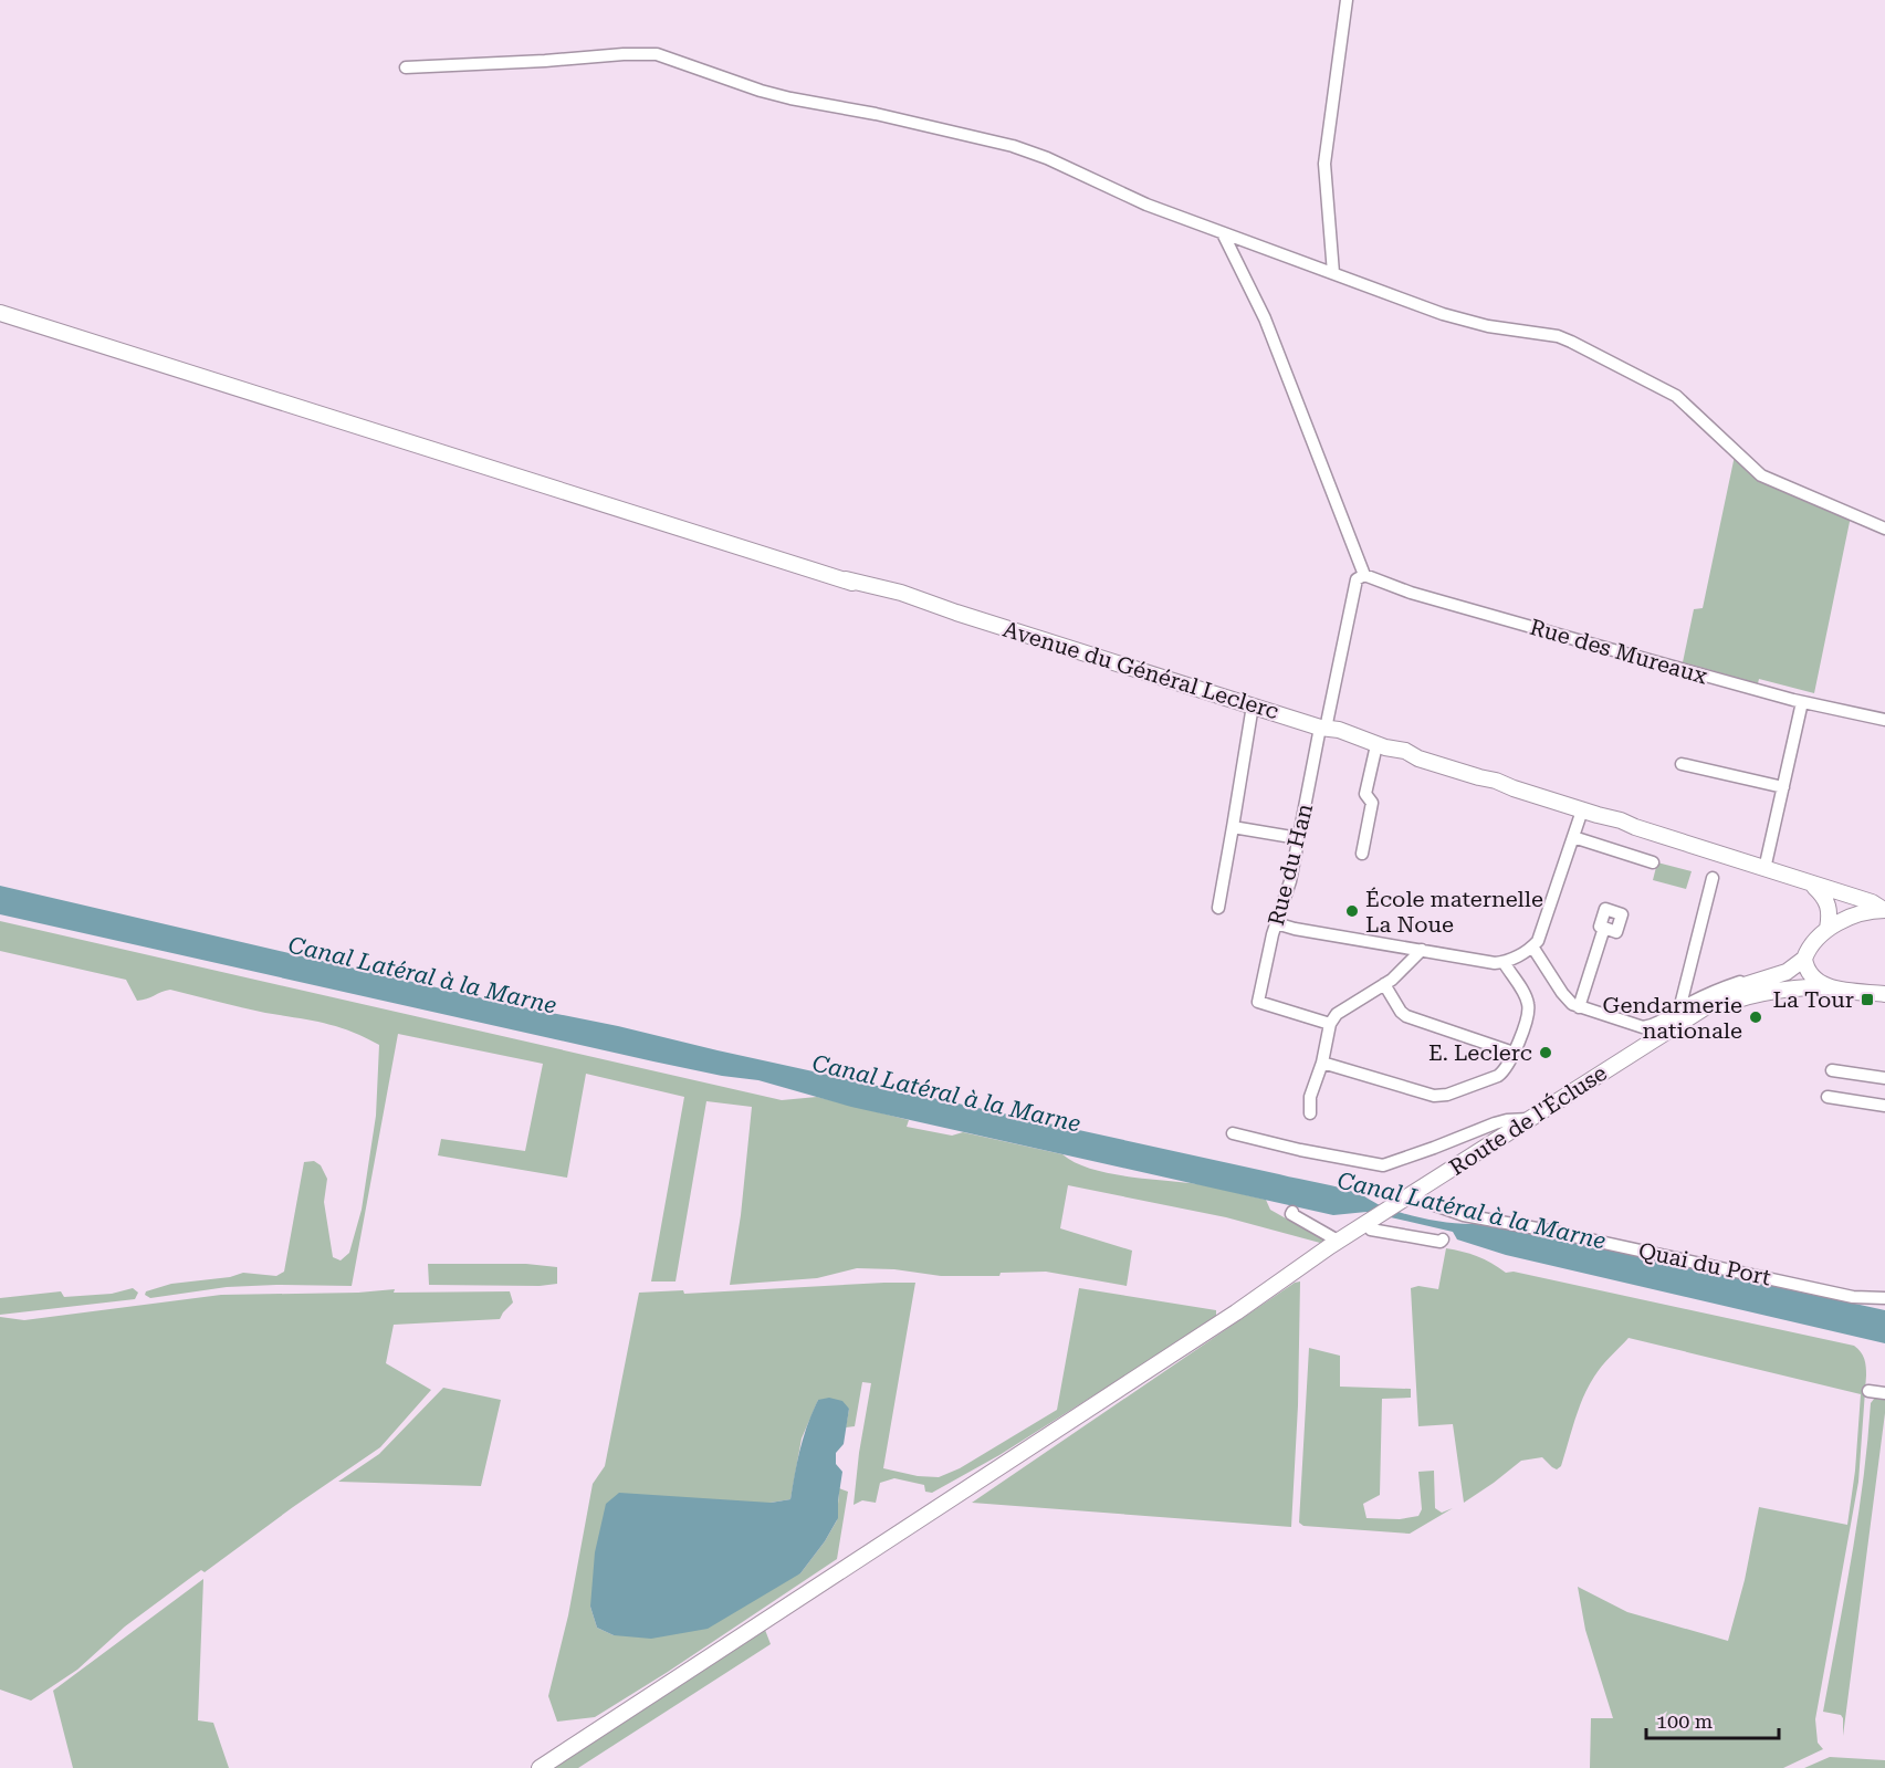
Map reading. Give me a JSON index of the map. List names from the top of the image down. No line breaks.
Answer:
{"streets":{"main road":["Avenue du Général Leclerc","Route de l'Écluse"],"street":["Rue des Mureaux","Rue du Han","Quai du Port"]},"crossings":[["Rue des Mureaux","Rue du Han"],["Avenue du Général Leclerc","Rue du Han"],["Route de l'Écluse","Quai du Port"]],"water":["Canal Latéral à la Marne"],"places":{"other":["École maternelle La Noue","Gendarmerie nationale","E. Leclerc"],"transit":["La Tour"]},"scale_bar":"100 m"}
